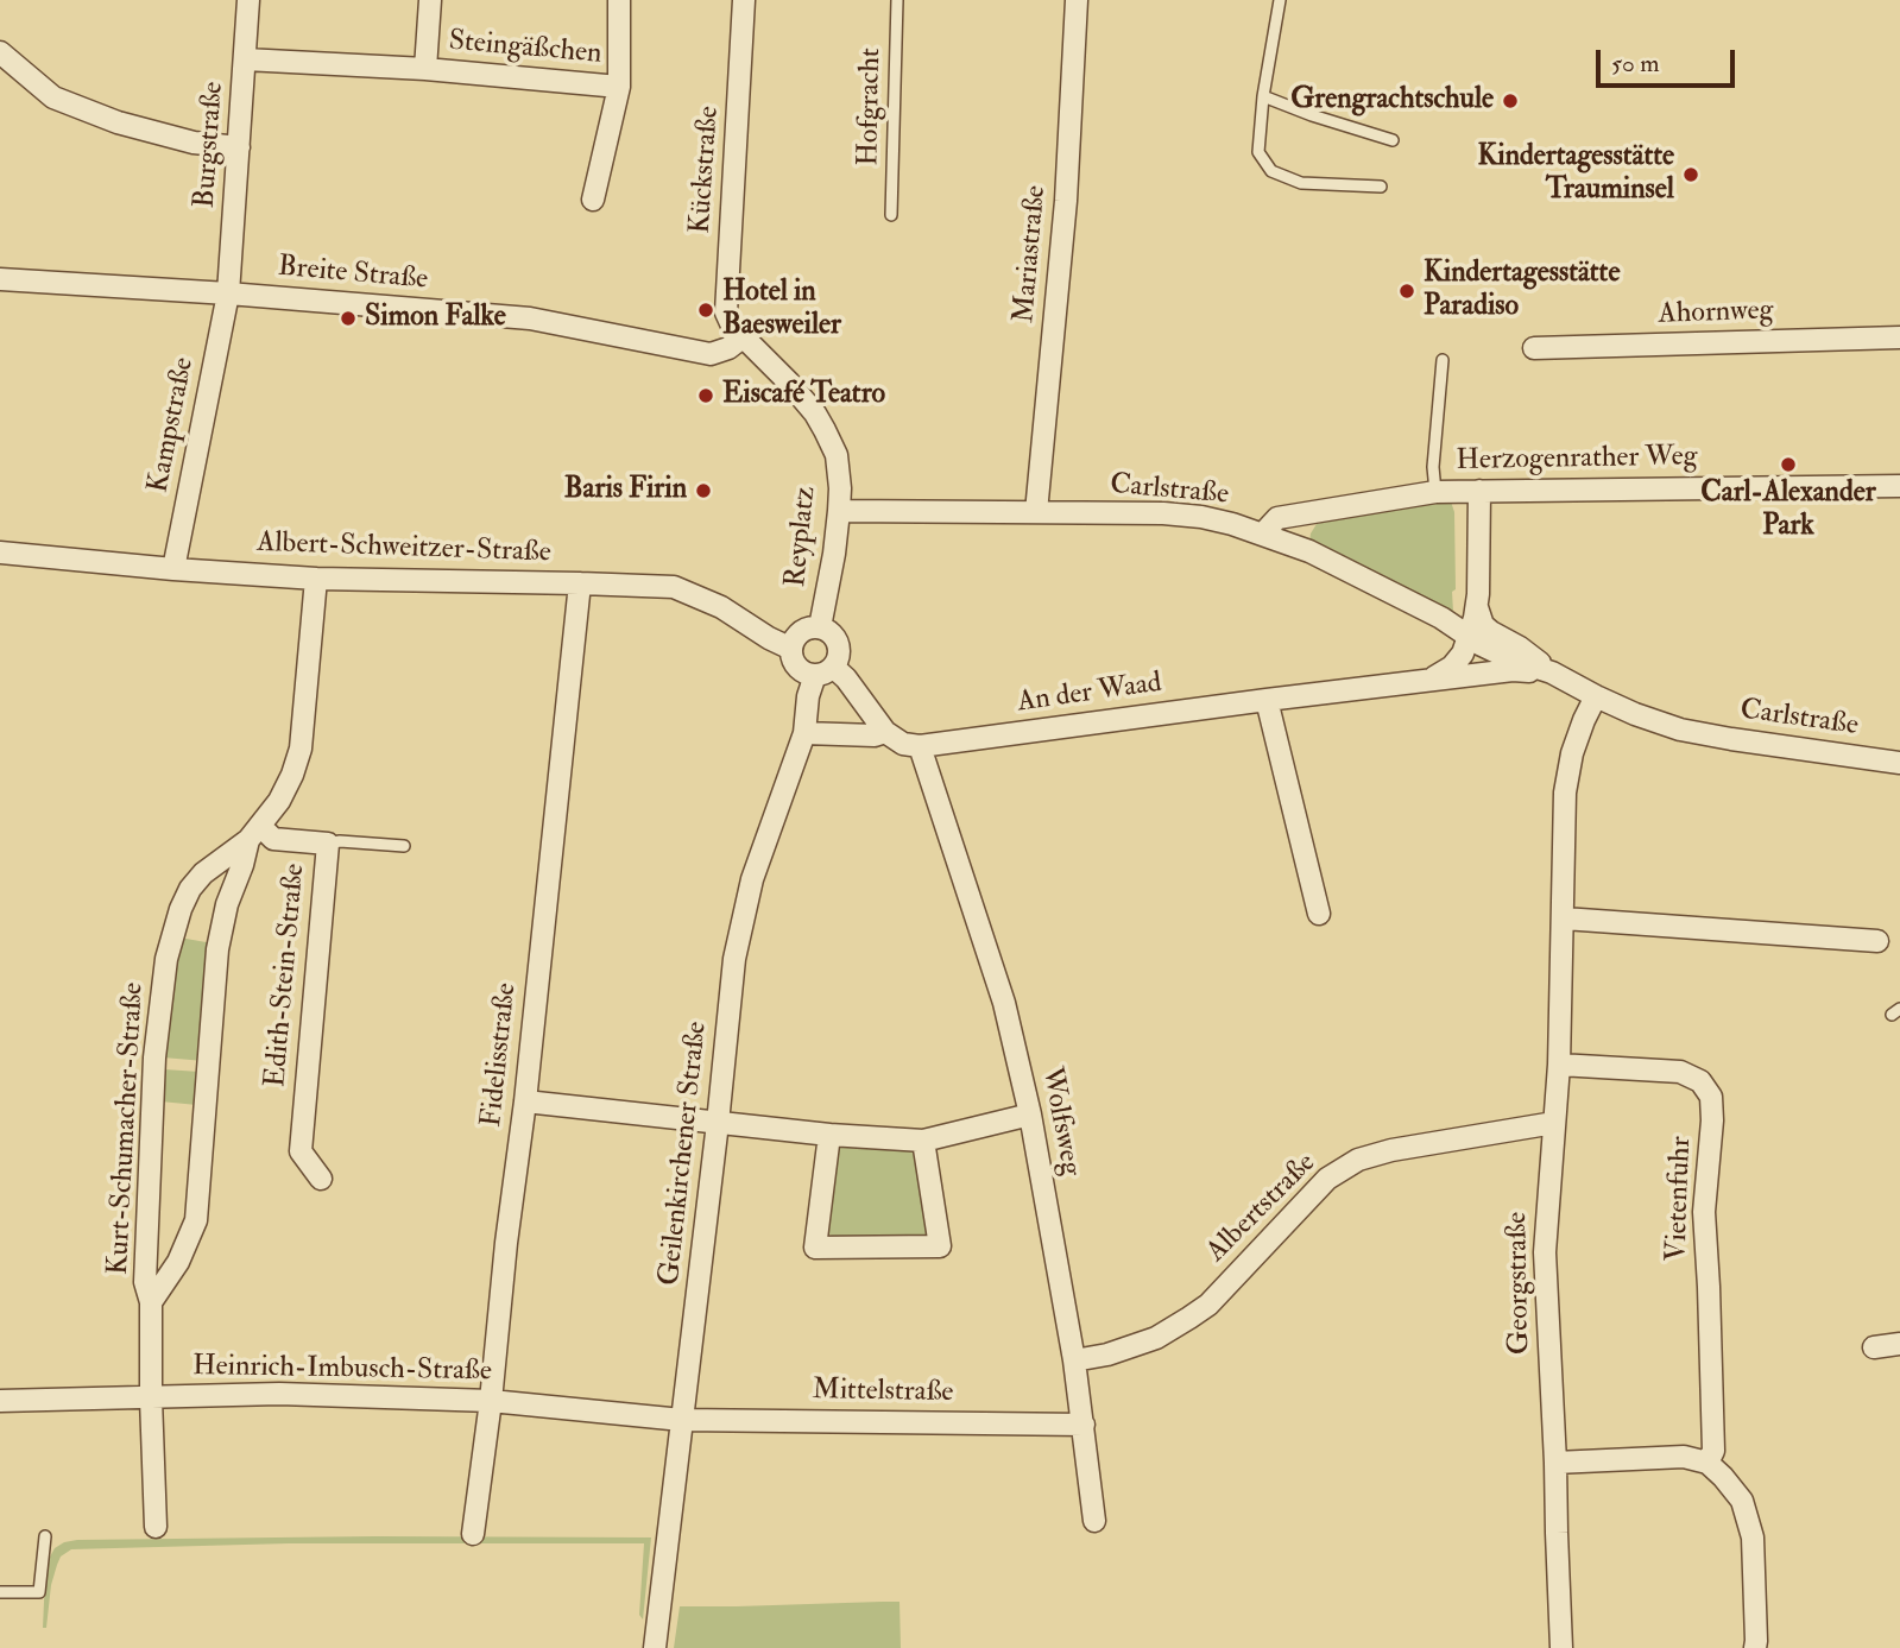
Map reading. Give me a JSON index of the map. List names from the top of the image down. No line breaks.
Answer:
{"streets":{"street":["Steingäßchen","Burgstraße","Kückstraße","Mariastraße","Breite Straße","Ahornweg","Kampstraße","Herzogenrather Weg","Carlstraße","Reyplatz","Albert-Schweitzer-Straße","An der Waad","Edith-Stein-Straße","Fidelisstraße","Wolfsweg","Kurt-Schumacher-Straße","Geilenkirchener Straße","Vietenfuhr","Albertstraße","Georgstraße","Heinrich-Imbusch-Straße","Mittelstraße"],"lane":["Hofgracht"]},"crossings":[["Steingäßchen","Burgstraße"],["Burgstraße","Breite Straße"],["Burgstraße","Kampstraße"],["Kückstraße","Breite Straße"],["Kückstraße","Reyplatz"],["Mariastraße","Carlstraße"],["Breite Straße","Kampstraße"],["Breite Straße","Reyplatz"],["Kampstraße","Albert-Schweitzer-Straße"],["Herzogenrather Weg","Carlstraße"],["Carlstraße","Reyplatz"],["Carlstraße","An der Waad"],["Carlstraße","Georgstraße"],["Reyplatz","Albert-Schweitzer-Straße"],["Reyplatz","Geilenkirchener Straße"],["Albert-Schweitzer-Straße","Fidelisstraße"],["Albert-Schweitzer-Straße","Kurt-Schumacher-Straße"],["Albert-Schweitzer-Straße","Geilenkirchener Straße"],["An der Waad","Wolfsweg"],["Edith-Stein-Straße","Kurt-Schumacher-Straße"],["Fidelisstraße","Heinrich-Imbusch-Straße"],["Wolfsweg","Albertstraße"],["Wolfsweg","Mittelstraße"],["Kurt-Schumacher-Straße","Heinrich-Imbusch-Straße"],["Geilenkirchener Straße","Heinrich-Imbusch-Straße"],["Geilenkirchener Straße","Mittelstraße"],["Vietenfuhr","Georgstraße"],["Albertstraße","Georgstraße"],["Heinrich-Imbusch-Straße","Mittelstraße"]],"places":["Grengrachtschule","Kindertagesstätte Trauminsel","Kindertagesstätte Paradiso","Hotel in Baesweiler","Simon Falke","Eiscafé Teatro","Carl-Alexander Park","Baris Firin"],"scale_bar":"50 m"}
